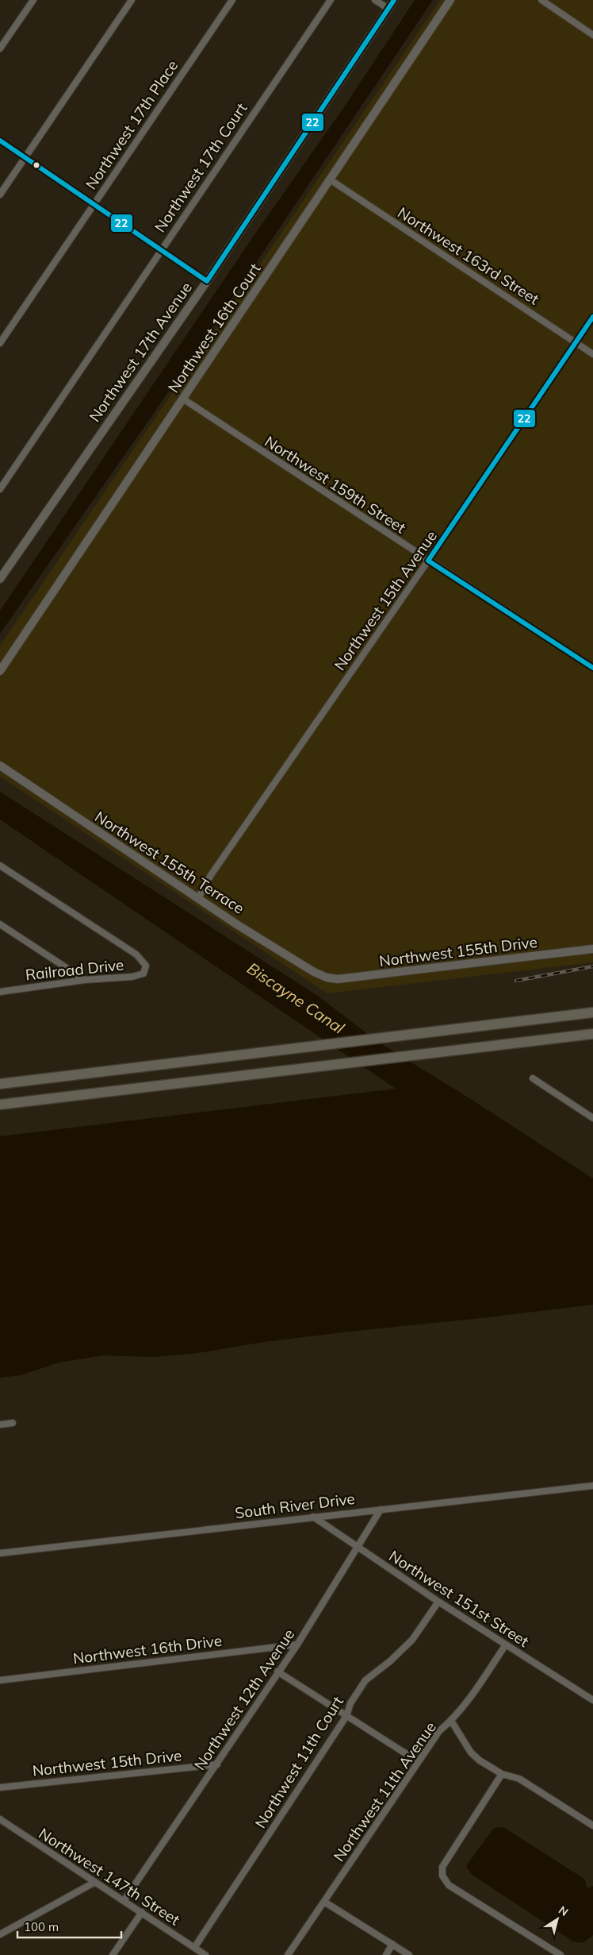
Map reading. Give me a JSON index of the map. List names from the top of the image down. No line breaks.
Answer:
{"streets":{"street":["Northwest 17th Place","Northwest 17th Court","Northwest 163rd Street","Northwest 16th Court","Northwest 17th Avenue","Northwest 159th Street","Northwest 15th Avenue","Northwest 155th Terrace","Northwest 155th Drive","Railroad Drive","South River Drive","Northwest 151st Street","Northwest 16th Drive","Northwest 12th Avenue","Northwest 11th Court","Northwest 15th Drive","Northwest 11th Avenue","Northwest 147th Street"]},"crossings":[["Northwest 163rd Street","Northwest 16th Court"],["Northwest 163rd Street","Northwest 15th Avenue"],["Northwest 16th Court","Northwest 159th Street"],["Northwest 159th Street","Northwest 15th Avenue"],["Northwest 15th Avenue","Northwest 155th Terrace"],["Northwest 155th Terrace","Northwest 155th Drive"],["South River Drive","Northwest 151st Street"],["South River Drive","Northwest 12th Avenue"],["Northwest 151st Street","Northwest 12th Avenue"],["Northwest 151st Street","Northwest 11th Court"],["Northwest 151st Street","Northwest 11th Avenue"],["Northwest 16th Drive","Northwest 12th Avenue"],["Northwest 12th Avenue","Northwest 15th Drive"],["Northwest 12th Avenue","Northwest 147th Street"],["Northwest 11th Court","Northwest 147th Street"]],"water":["Biscayne Canal"],"lines":["transit line 22"],"scale_bar":"100 m","north":"top right"}
